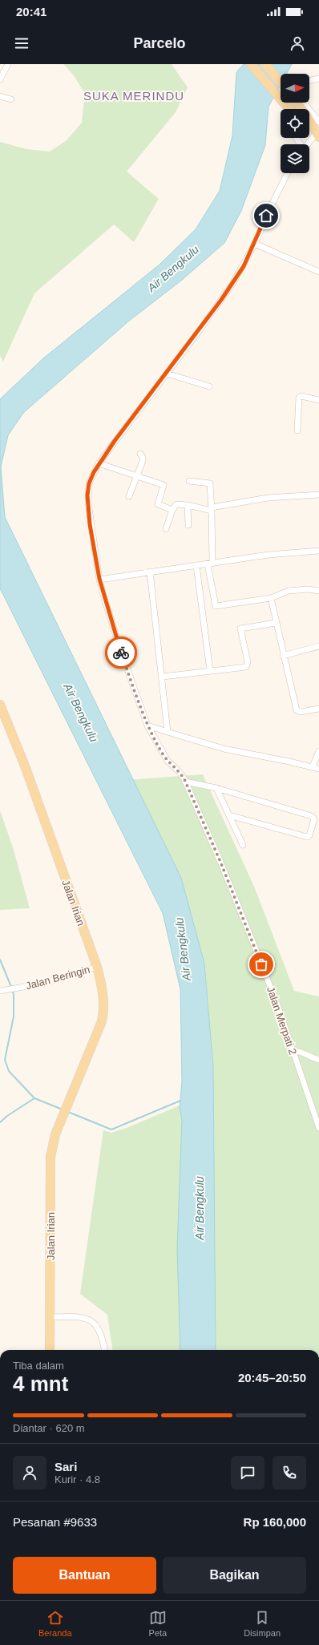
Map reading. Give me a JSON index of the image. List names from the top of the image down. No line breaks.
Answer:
{"streets":{"main road":["Jalan Irian"],"street":["Jalan Beringin","Jalan Merpati 2"]},"crossings":[["Jalan Irian","Jalan Beringin"]],"districts":["SUKA MERINDU"],"water":["Air Bengkulu"],"north":"right","page":{"status":"20:41","header":"Parcelo","heading":["4 mnt","Tiba dalam","20:45–20:50"],"panel":["Sari","Kurir · 4.8","Pesanan #9633","Rp 160,000"],"bar":"Diantar · 620 m","buttons":["Bantuan","Bagikan"],"tabs":["Beranda","Peta","Disimpan"]}}
